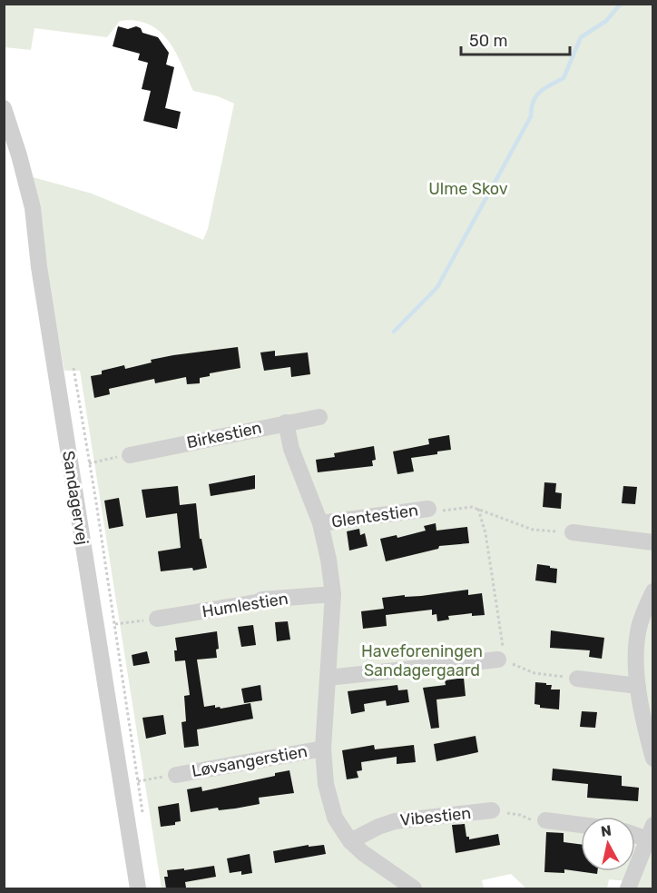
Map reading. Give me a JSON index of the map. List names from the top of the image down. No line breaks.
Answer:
{"streets":{"street":["Birkestien","Sandagervej","Glentestien","Humlestien","Løvsangerstien","Vibestien"]},"parks":["Ulme Skov","Haveforeningen Sandagergaard"],"scale_bar":"50 m","north":"top"}
